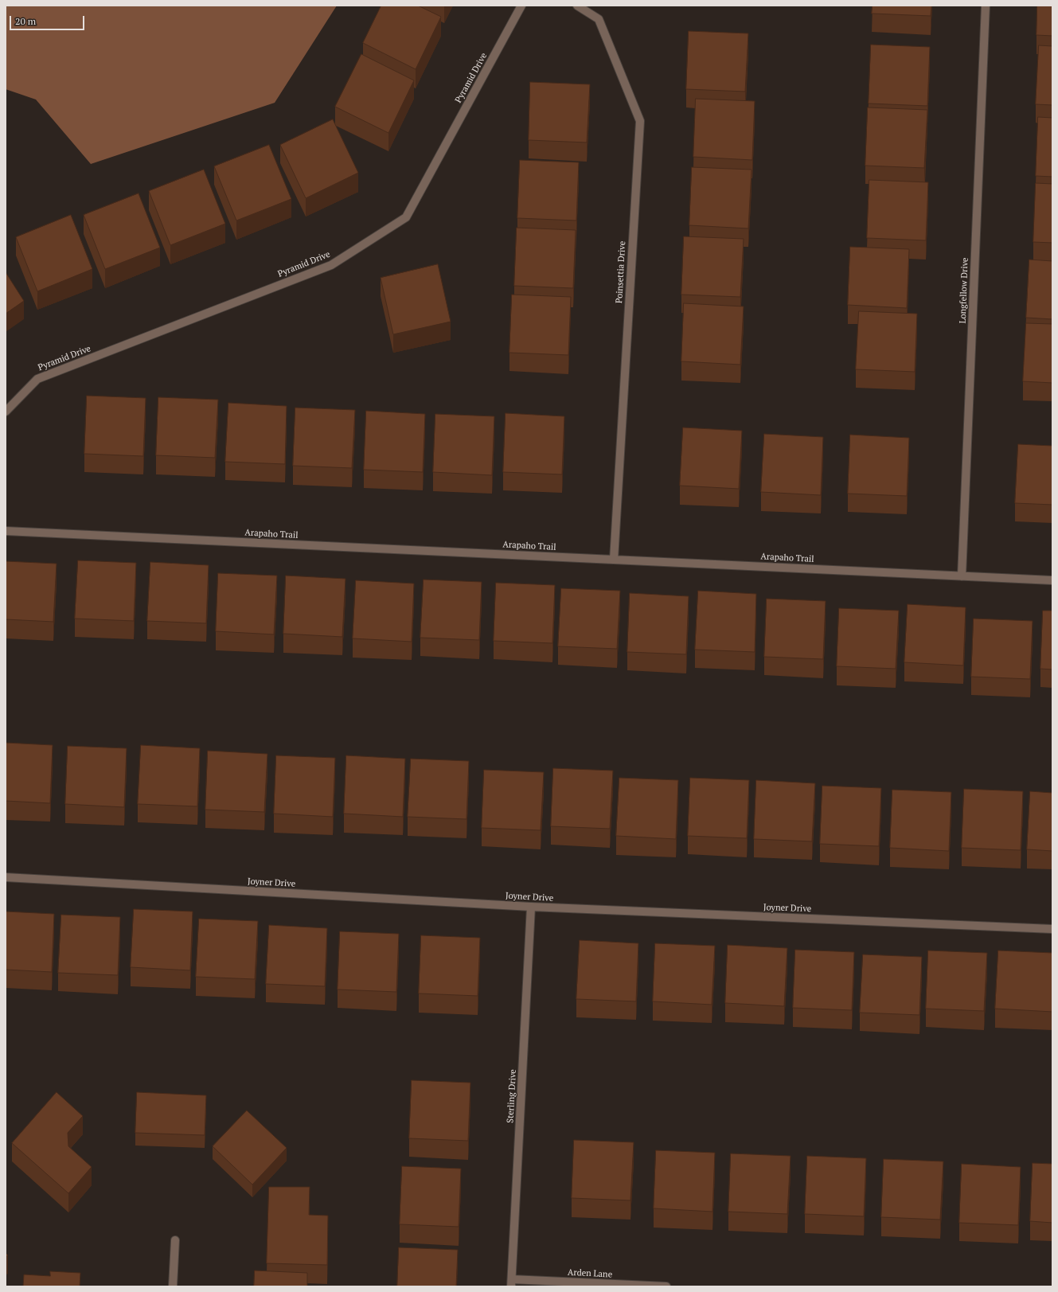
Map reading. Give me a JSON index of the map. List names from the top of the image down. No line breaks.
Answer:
{"streets":{"street":["Pyramid Drive","Poinsettia Drive","Longfellow Drive","Arapaho Trail","Joyner Drive","Sterling Drive","Arden Lane"]},"crossings":[["Poinsettia Drive","Arapaho Trail"],["Longfellow Drive","Arapaho Trail"],["Joyner Drive","Sterling Drive"],["Sterling Drive","Arden Lane"]],"scale_bar":"20 m"}
